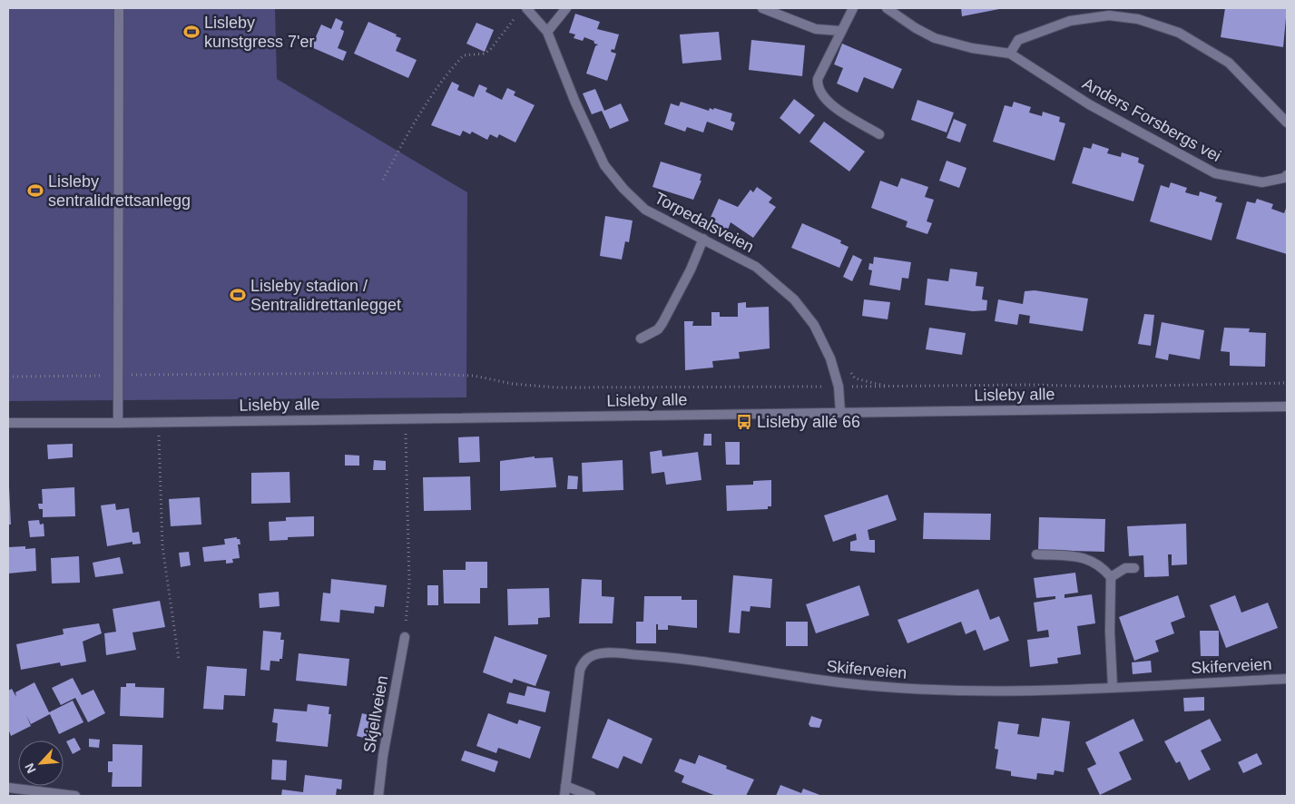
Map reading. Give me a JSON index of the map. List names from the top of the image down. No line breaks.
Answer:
{"streets":{"street":["Anders Forsbergs vei","Torpedalsveien","Lisleby alle","Skiferveien","Skjellveien"]},"crossings":[["Torpedalsveien","Lisleby alle"]],"places":{"sports":["Lisleby kunstgress 7'er","Lisleby sentralidrettsanlegg","Lisleby stadion / Sentralidrettanlegget"],"bus stop":["Lisleby allé 66"]},"north":"bottom left"}
